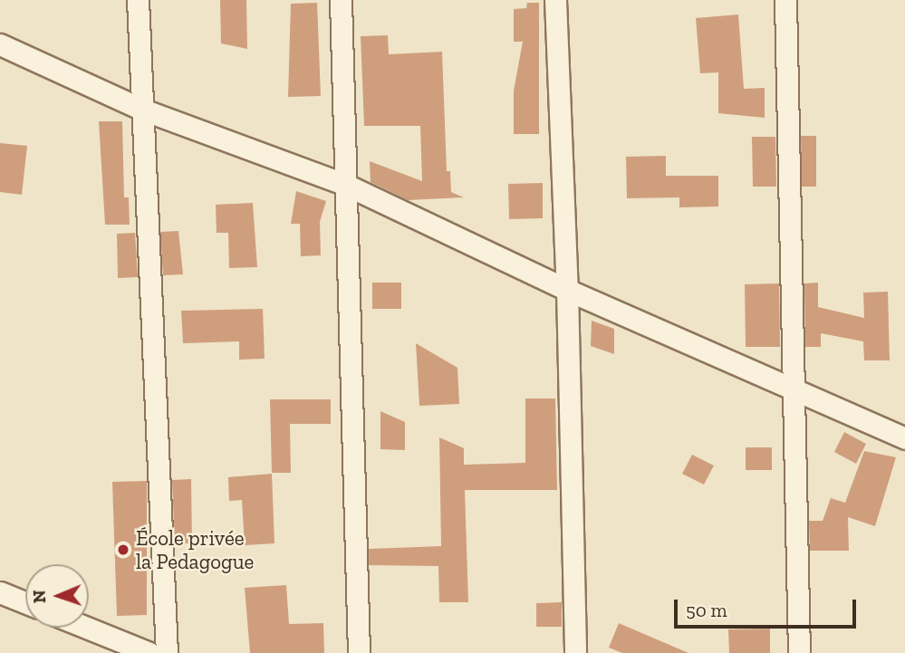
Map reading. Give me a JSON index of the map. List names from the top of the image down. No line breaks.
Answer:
{"places":["École privée la Pedagogue"],"scale_bar":"50 m","north":"left"}
